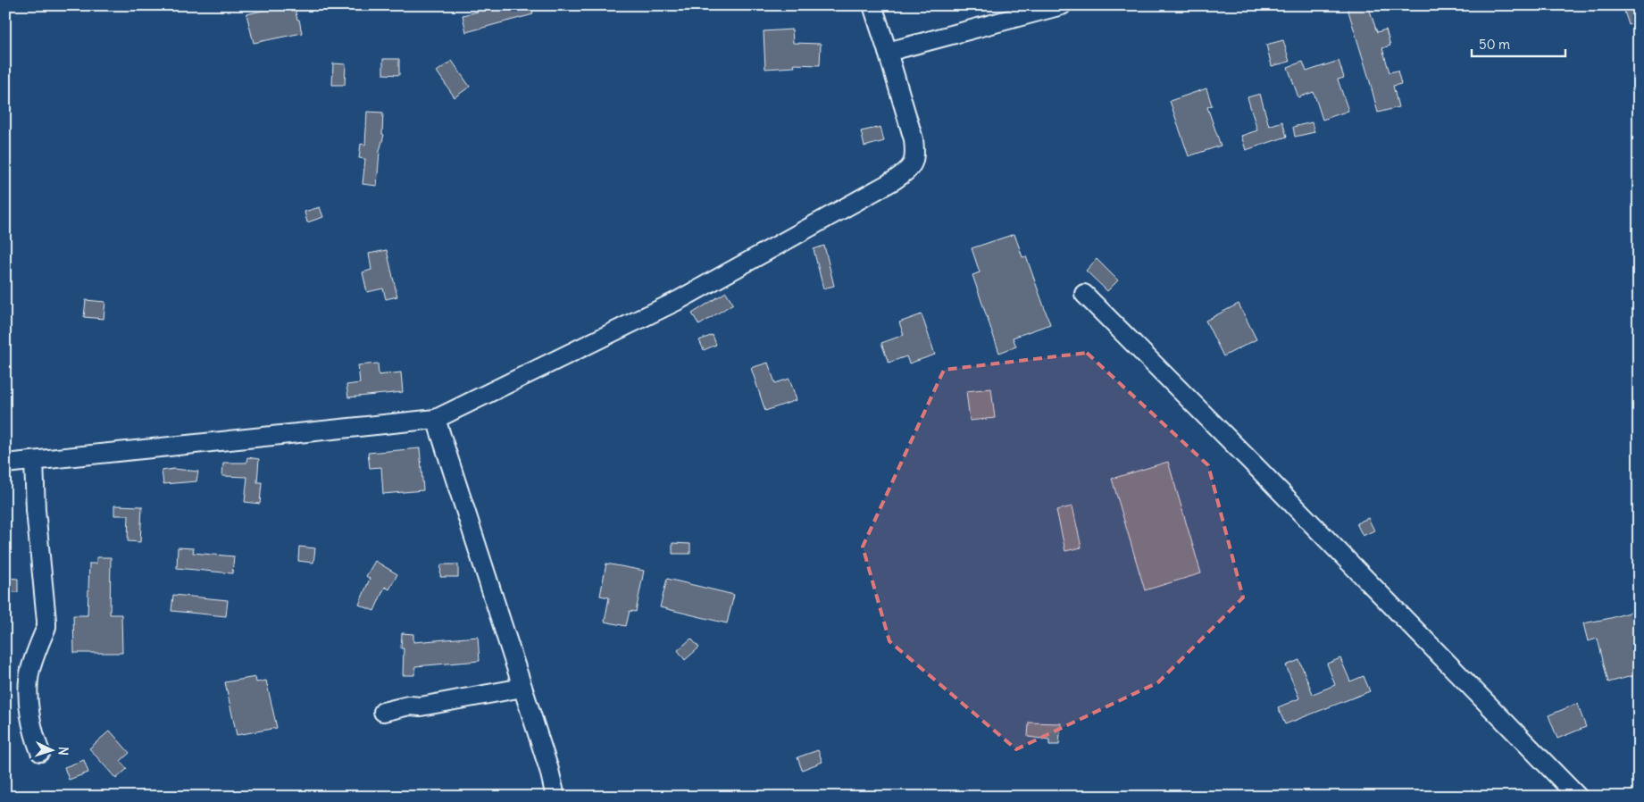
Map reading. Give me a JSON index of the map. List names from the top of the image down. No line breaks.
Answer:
{"scale_bar":"50 m","north":"right"}
